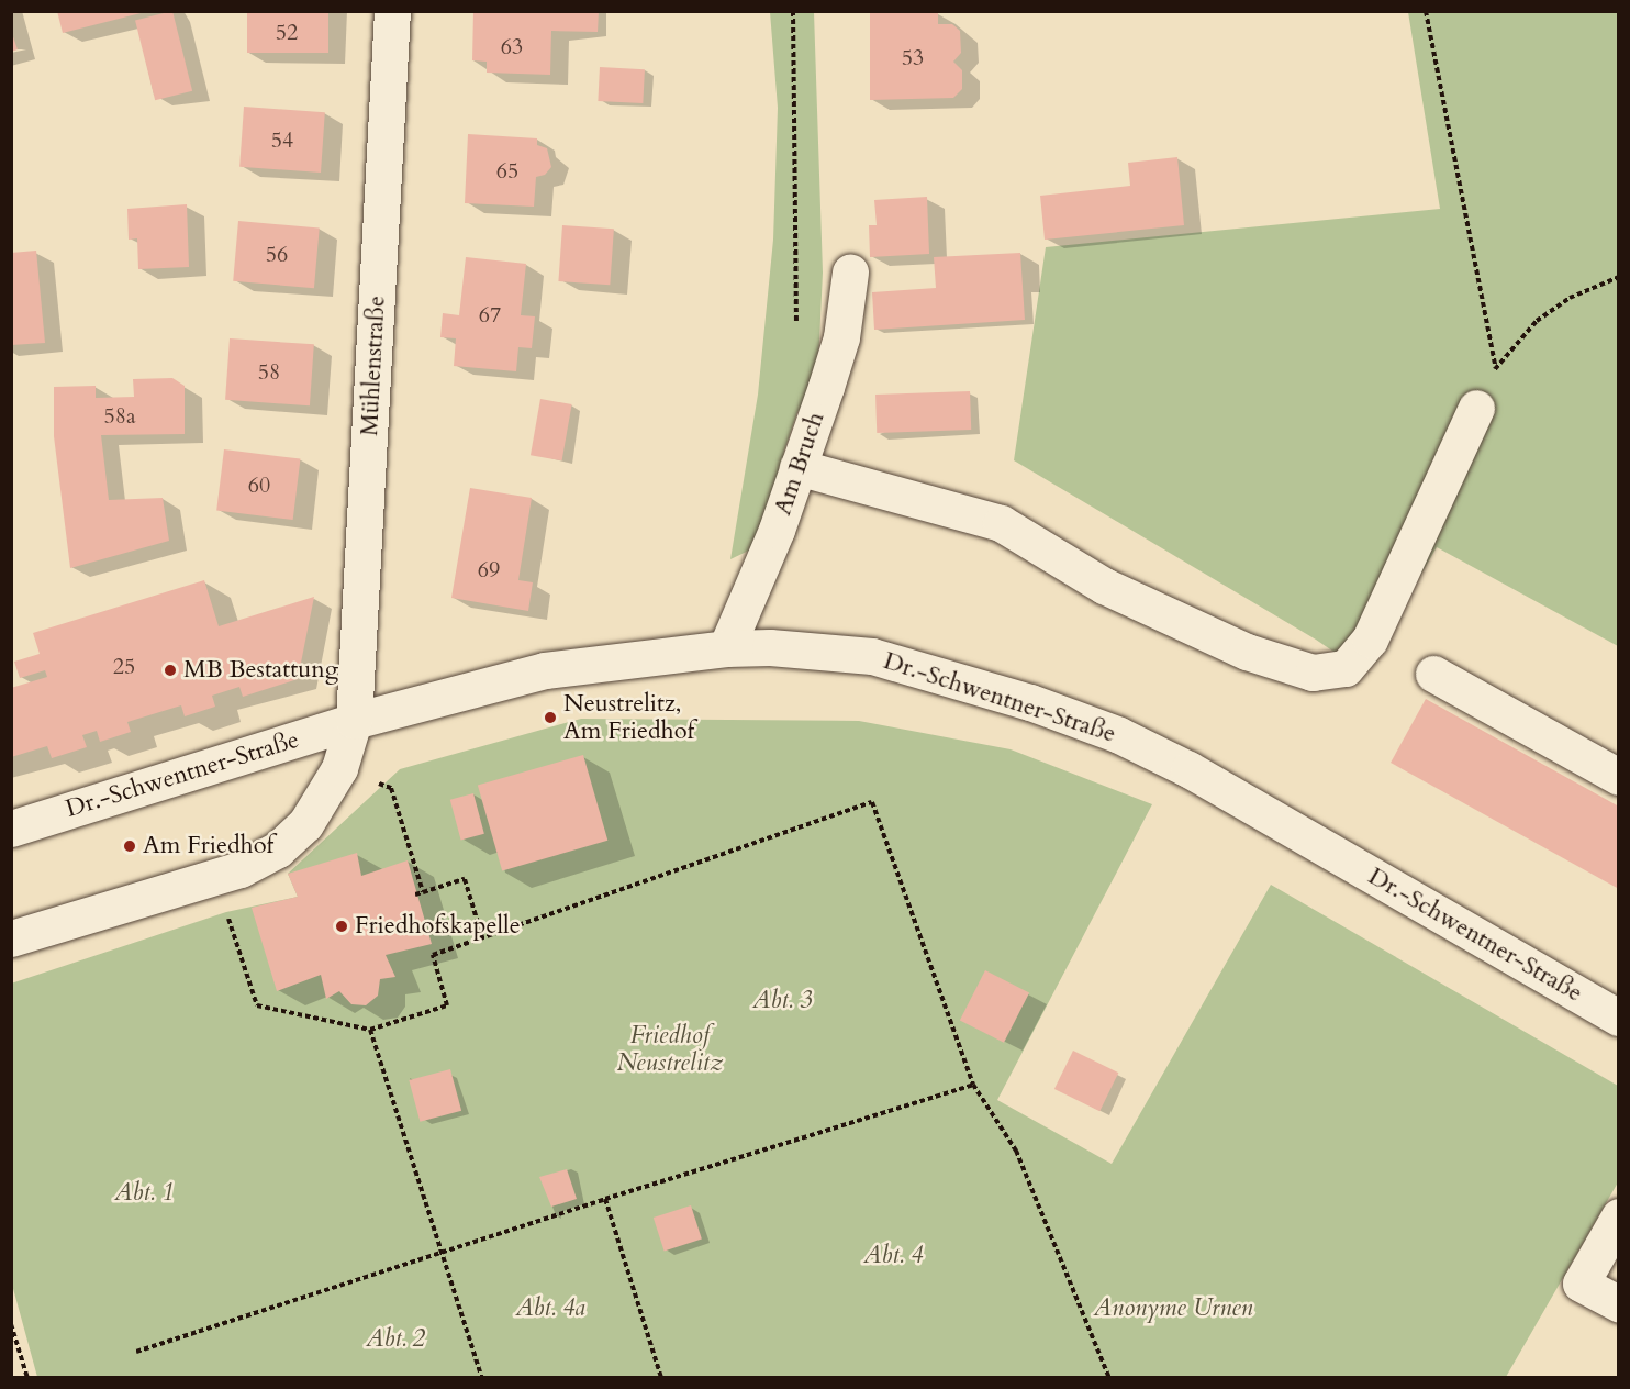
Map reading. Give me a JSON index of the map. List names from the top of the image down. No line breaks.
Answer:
{"streets":{"street":["Mühlenstraße","Am Bruch","Dr.-Schwentner-Straße"]},"crossings":[["Mühlenstraße","Dr.-Schwentner-Straße"],["Am Bruch","Dr.-Schwentner-Straße"]],"parks":["Abt. 3","Friedhof Neustrelitz","Abt. 1","Abt. 4","Abt. 4a","Anonyme Urnen","Abt. 2"],"places":["MB Bestattung","Neustrelitz, Am Friedhof","Am Friedhof","Friedhofskapelle"],"house_numbers":["52","63","53","54","65","56","67","58","58a","60","69","25"]}
